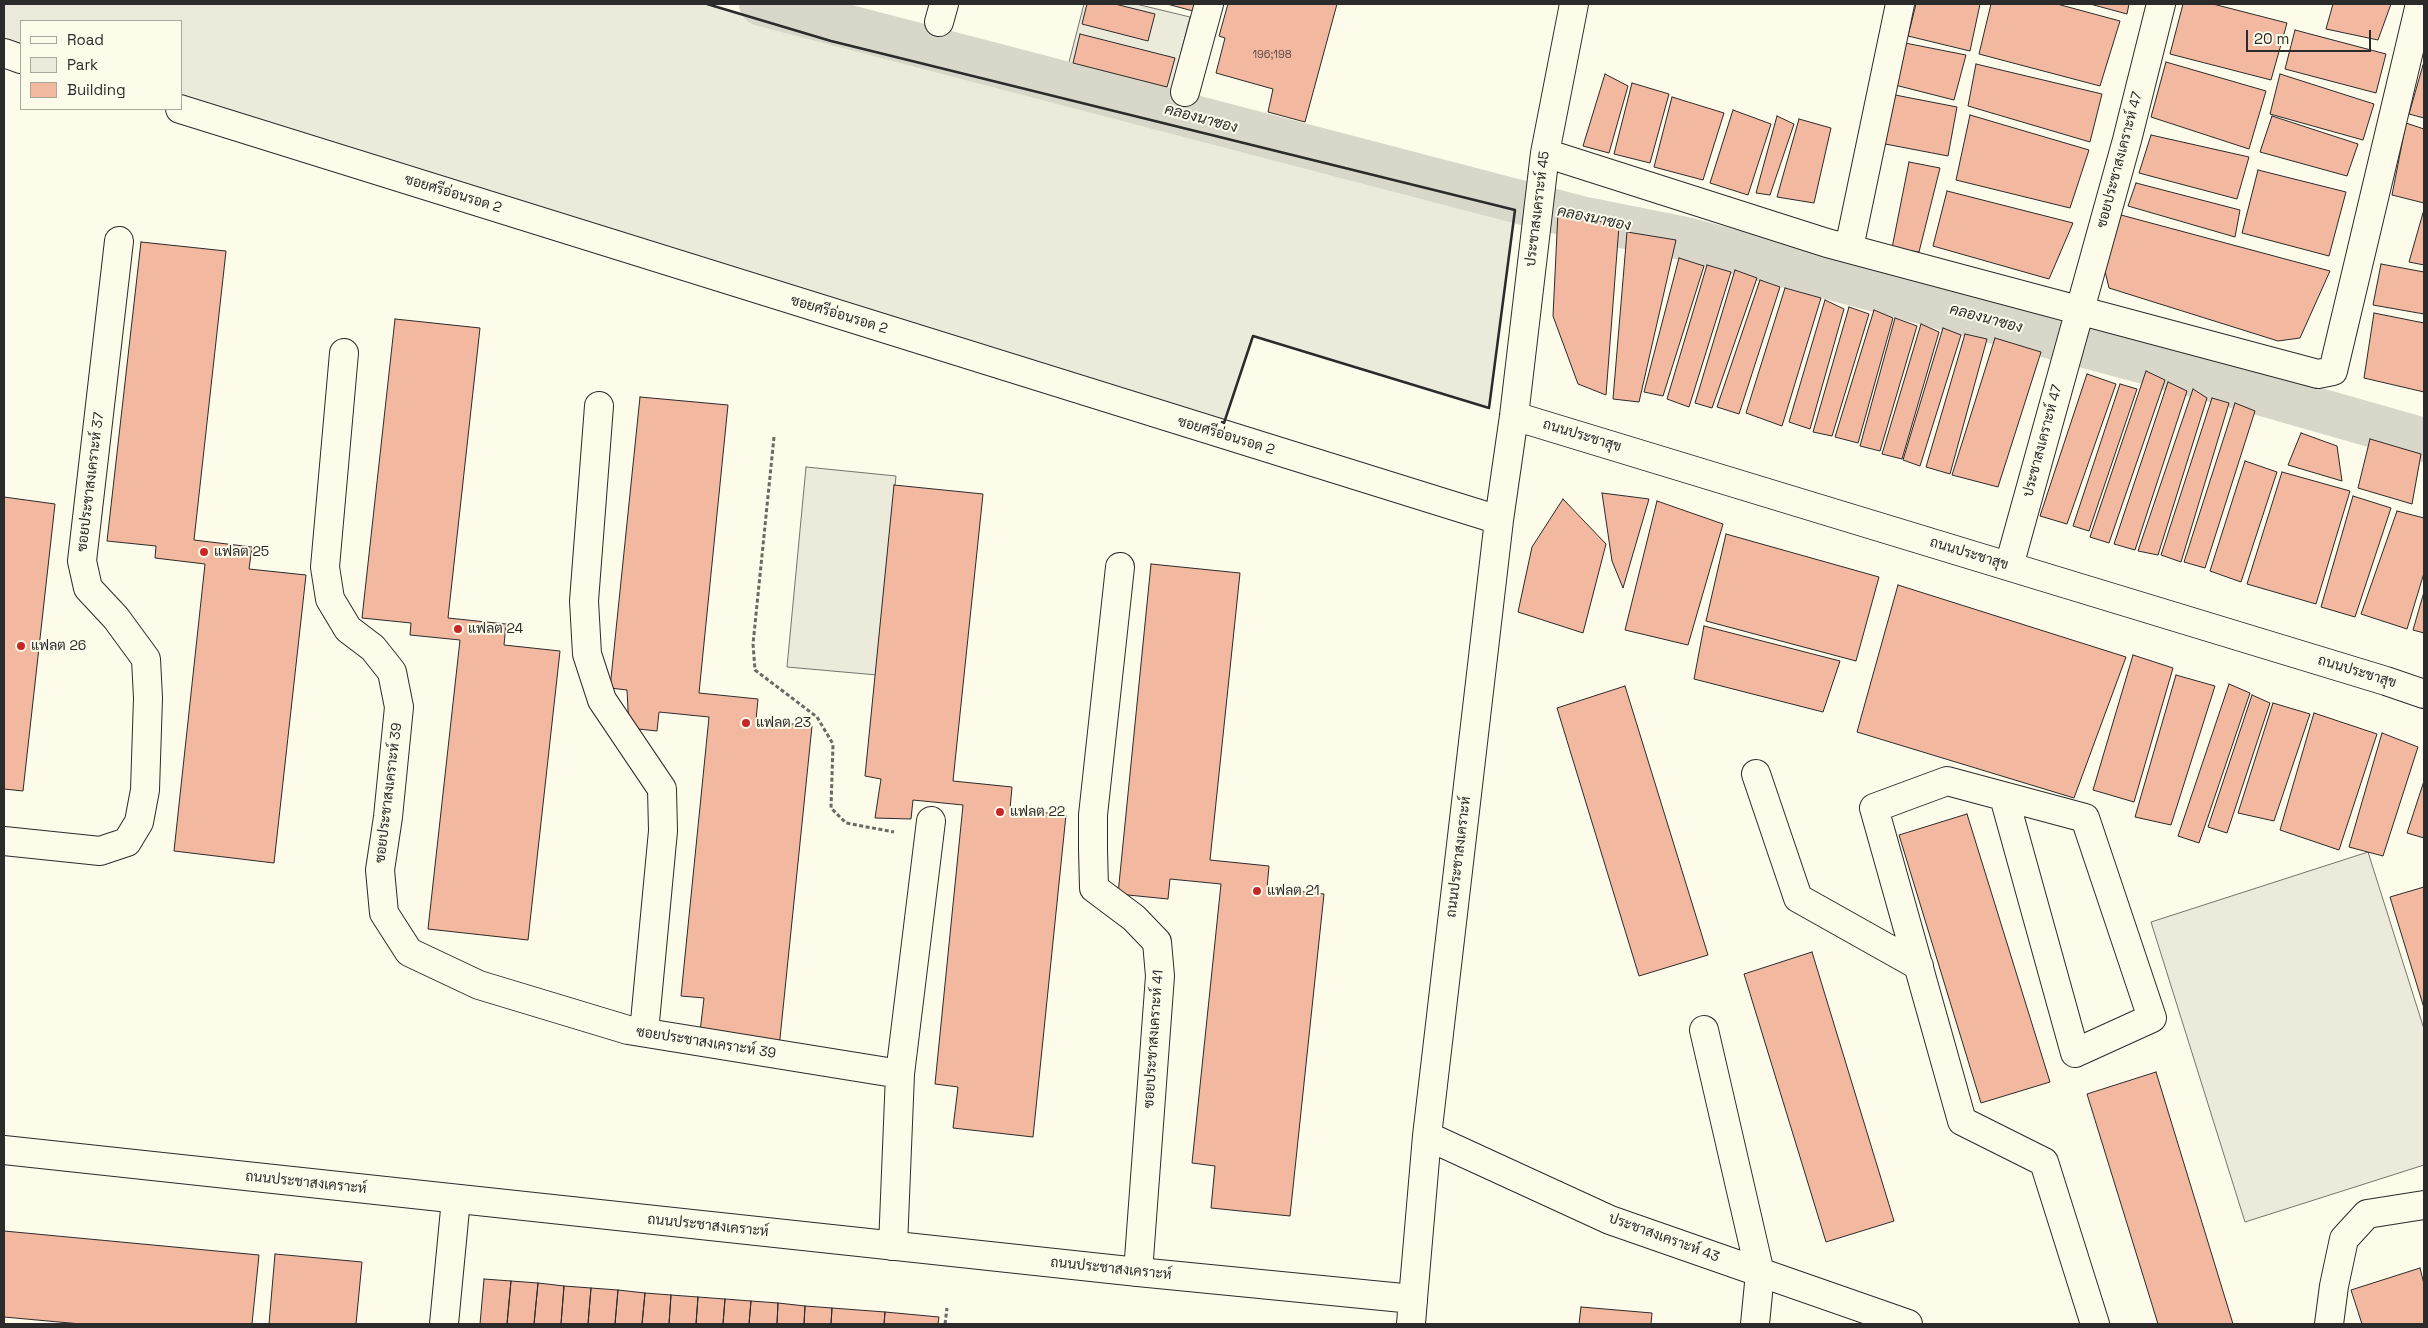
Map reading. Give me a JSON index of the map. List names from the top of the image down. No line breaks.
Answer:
{"streets":{"street":["ซอยประชาสงเคราะห์ 47","ซอยศรีอ่อนรอด 2","ประชาสงเคราะห์ 45","ถนนประชาสุข","ประชาสงเคราะห์ 47","ซอยประชาสงเคราะห์ 37","ซอยประชาสงเคราะห์ 39","ถนนประชาสงเคราะห์","ซอยประชาสงเคราะห์ 41","ประชาสงเคราะห์ 43"]},"crossings":[["ซอยประชาสงเคราะห์ 47","ประชาสงเคราะห์ 47"],["ซอยศรีอ่อนรอด 2","ถนนประชาสงเคราะห์"],["ประชาสงเคราะห์ 45","ถนนประชาสุข"],["ประชาสงเคราะห์ 45","ถนนประชาสงเคราะห์"],["ถนนประชาสุข","ประชาสงเคราะห์ 47"],["ถนนประชาสุข","ถนนประชาสงเคราะห์"],["ถนนประชาสงเคราะห์","ซอยประชาสงเคราะห์ 41"],["ถนนประชาสงเคราะห์","ประชาสงเคราะห์ 43"]],"water":["คลองนาซอง"],"places":["แฟลต 25","แฟลต 24","แฟลต 26","แฟลต 23","แฟลต 22","แฟลต 21"],"house_numbers":["196;198"],"legend":["Road","Park","Building"],"scale_bar":"20 m"}
